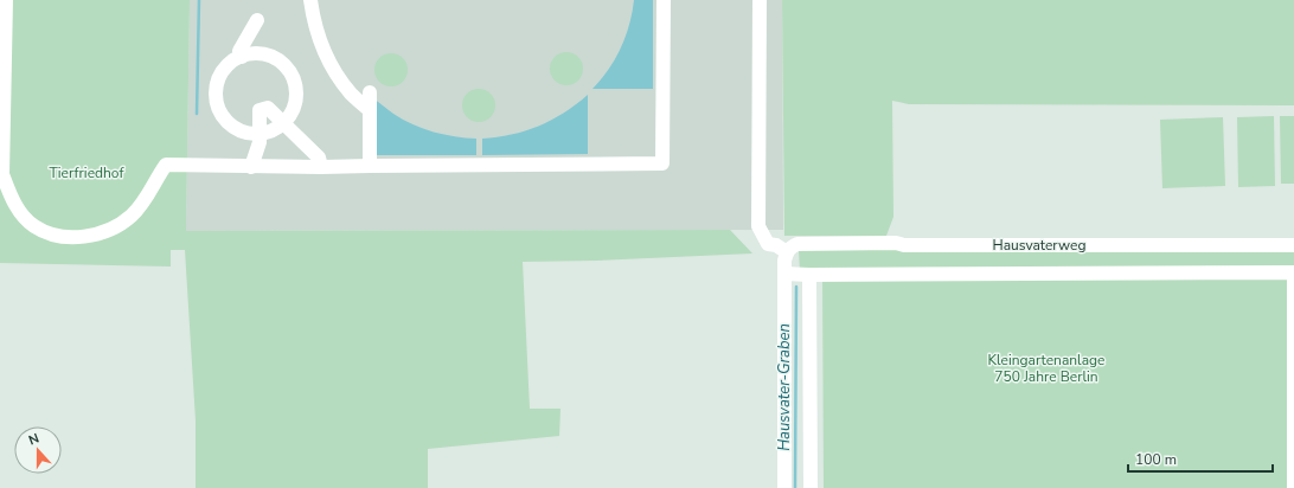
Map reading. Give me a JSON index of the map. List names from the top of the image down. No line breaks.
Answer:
{"streets":{"street":["Hausvaterweg"]},"water":["Hausvater-Graben"],"parks":["Tierfriedhof","Kleingartenanlage 750 Jahre Berlin"],"scale_bar":"100 m","north":"top"}
